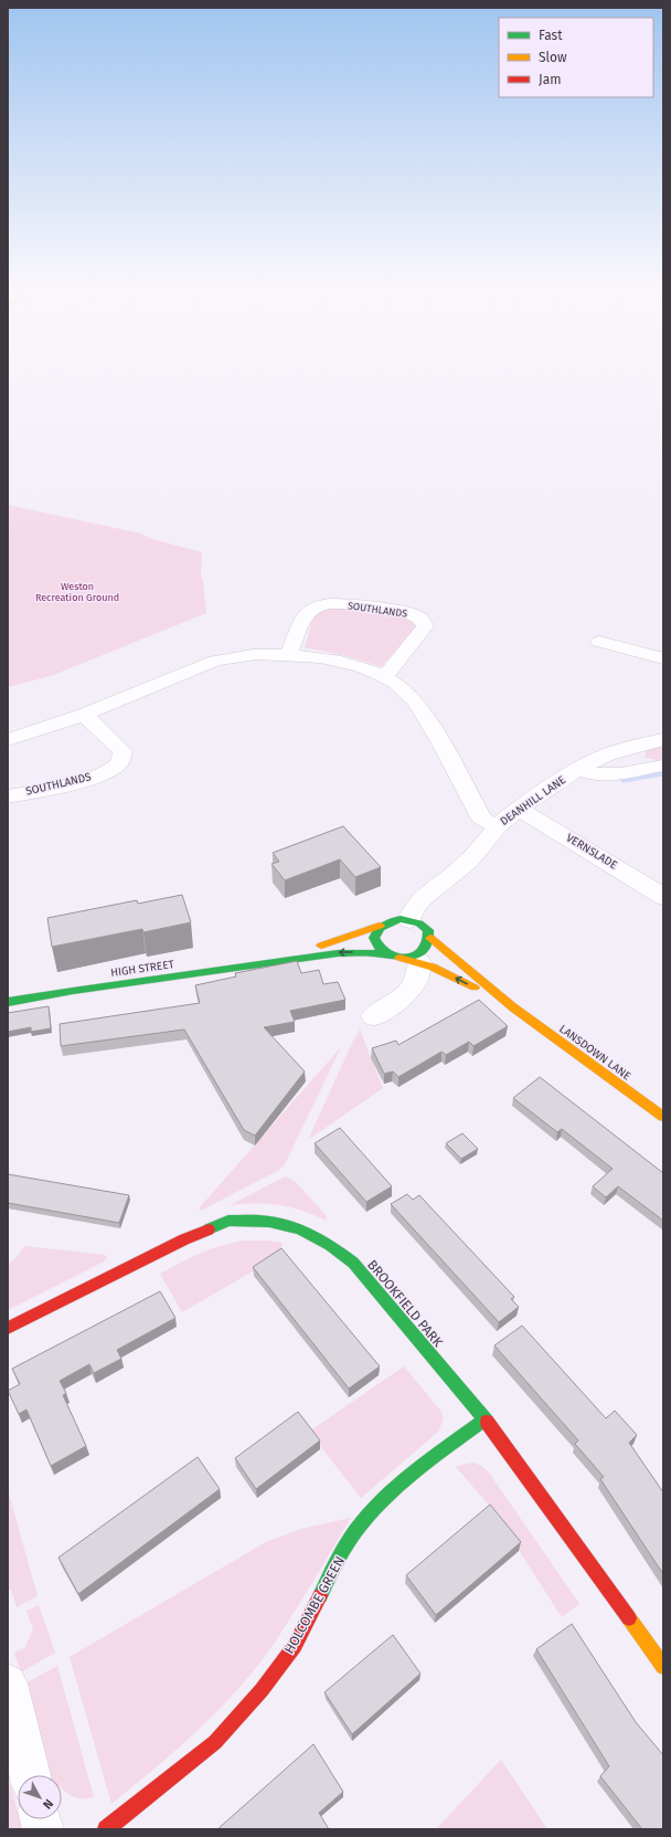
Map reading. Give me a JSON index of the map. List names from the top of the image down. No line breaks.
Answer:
{"streets":{"street":["SOUTHLANDS","DEANHILL LANE","VERNSLADE","HIGH STREET","LANSDOWN LANE","BROOKFIELD PARK","HOLCOMBE GREEN"]},"crossings":[["DEANHILL LANE","VERNSLADE"],["DEANHILL LANE","HIGH STREET"],["DEANHILL LANE","LANSDOWN LANE"],["HIGH STREET","LANSDOWN LANE"],["BROOKFIELD PARK","HOLCOMBE GREEN"]],"parks":["Weston Recreation Ground"],"legend":["Fast","Slow","Jam"],"north":"bottom right"}
